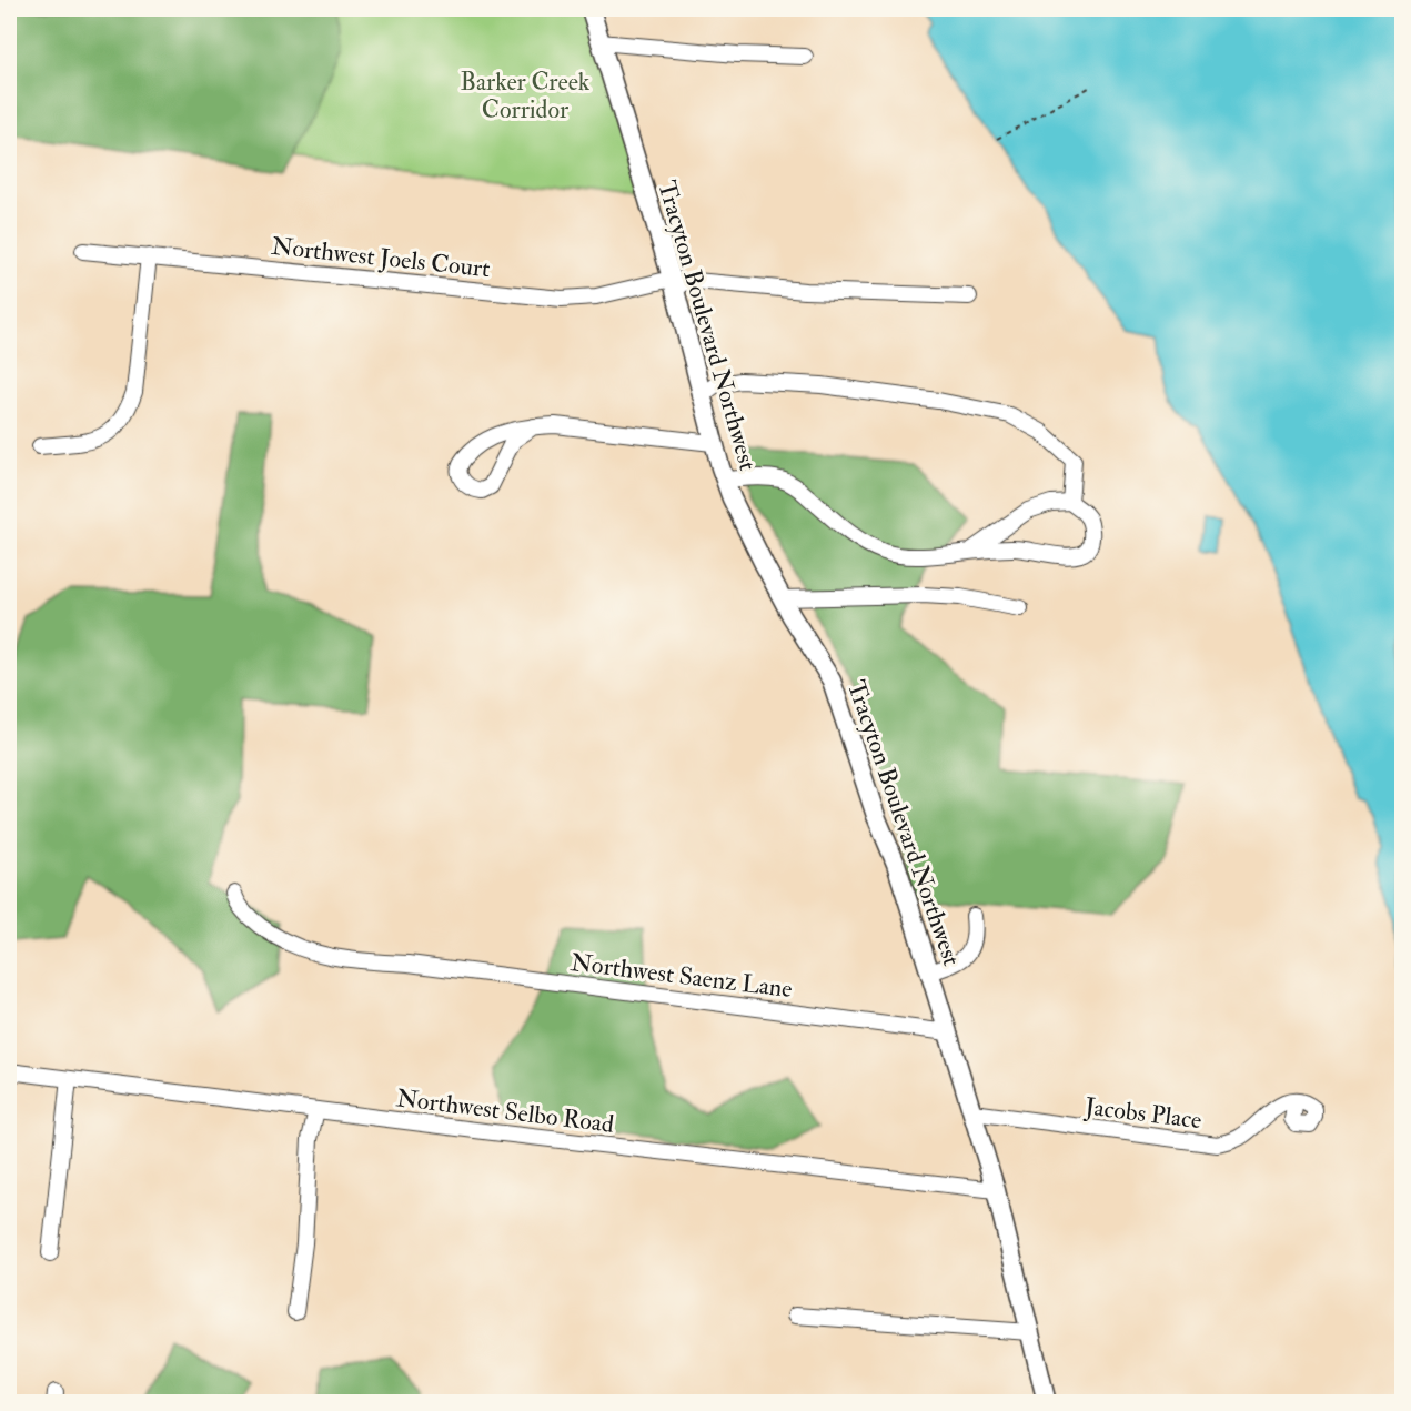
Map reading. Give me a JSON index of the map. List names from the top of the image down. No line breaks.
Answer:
{"streets":{"main road":["Tracyton Boulevard Northwest"],"street":["Northwest Joels Court","Northwest Saenz Lane","Northwest Selbo Road","Jacobs Place"]},"crossings":[["Northwest Joels Court","Tracyton Boulevard Northwest"],["Tracyton Boulevard Northwest","Northwest Saenz Lane"],["Tracyton Boulevard Northwest","Northwest Selbo Road"],["Tracyton Boulevard Northwest","Jacobs Place"]],"parks":["Barker Creek Corridor"]}
